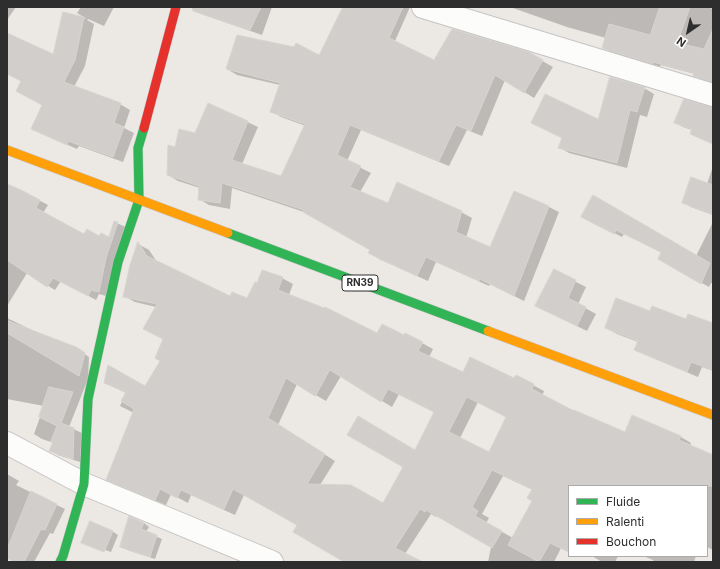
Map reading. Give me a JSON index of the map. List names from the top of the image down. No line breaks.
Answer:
{"streets":{"main road":["RN39"]},"legend":["Fluide","Ralenti","Bouchon"],"north":"bottom left"}
